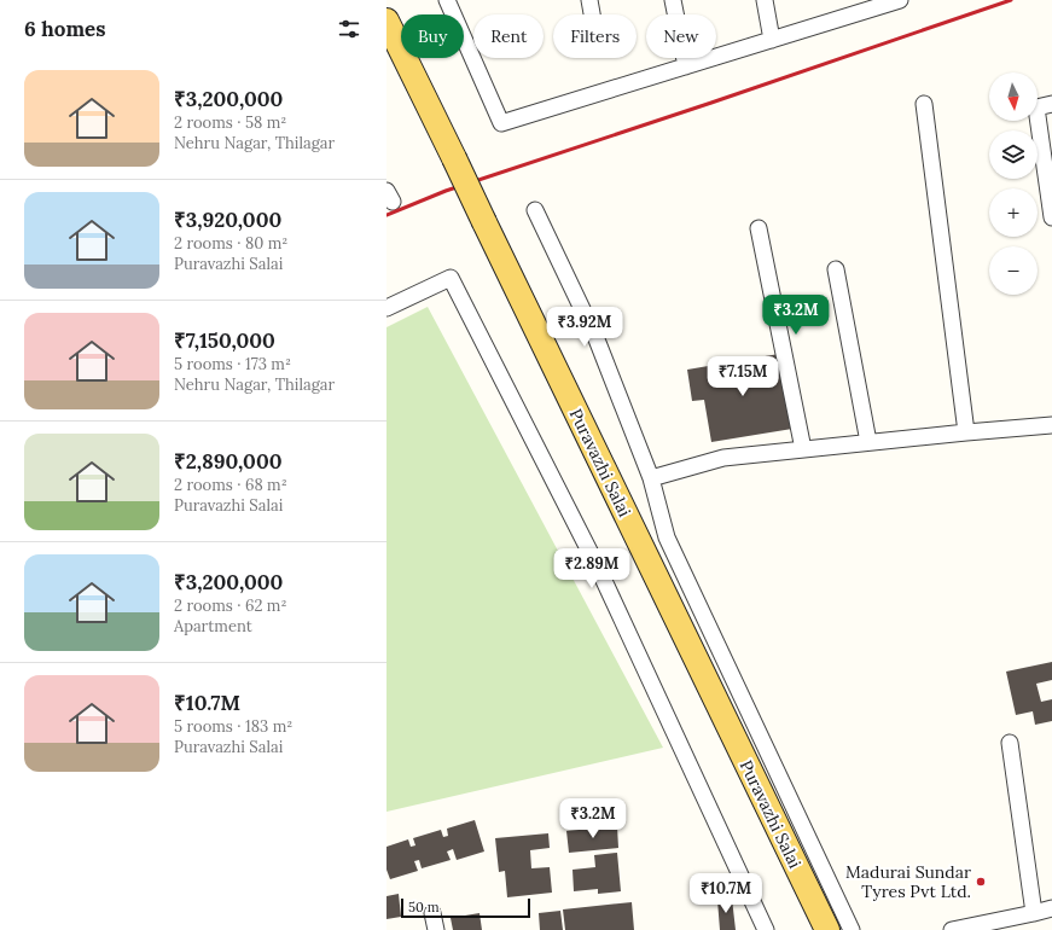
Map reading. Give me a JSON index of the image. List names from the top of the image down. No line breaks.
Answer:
{"streets":{"main road":["Puravazhi Salai"]},"places":["Madurai Sundar Tyres Pvt Ltd."],"scale_bar":"50 m","north":"bottom","page":{"heading":"6 homes","chip":["Buy","Rent","Filters","New"],"list":[{"name":"₹3,200,000","note":"2 rooms · 58 m² · Nehru Nagar, Thilagar"},{"name":"₹3,920,000","note":"2 rooms · 80 m² · Puravazhi Salai"},{"name":"₹7,150,000","note":"5 rooms · 173 m² · Nehru Nagar, Thilagar"},{"name":"₹2,890,000","note":"2 rooms · 68 m² · Puravazhi Salai"},{"name":"₹3,200,000","note":"2 rooms · 62 m² · Apartment"},{"name":"₹10.7M","note":"5 rooms · 183 m² · Puravazhi Salai"}],"map_buttons":["+","−"],"price":["₹3.2M","₹3.92M","₹7.15M","₹2.89M","₹3.2M","₹10.7M"],"scale":"50 m"}}
